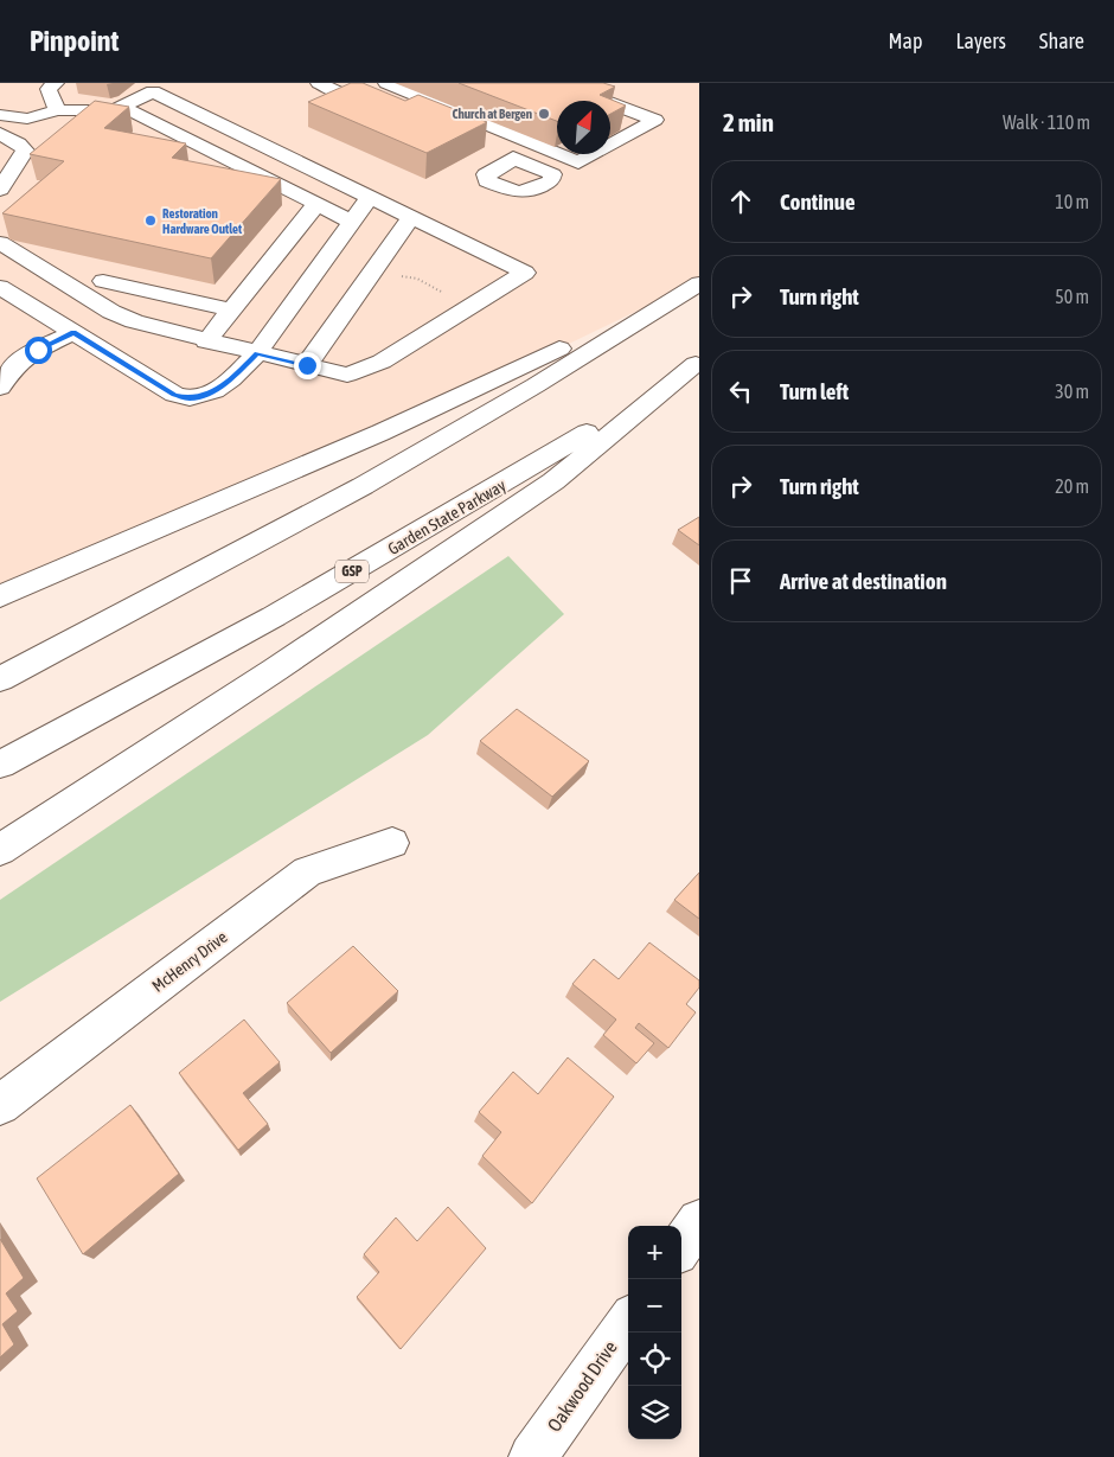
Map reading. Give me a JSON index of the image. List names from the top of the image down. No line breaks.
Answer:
{"streets":{"main road":["Garden State Parkway","GSP","McHenry Drive","Oakwood Drive"]},"places":["Church at Bergen","Restoration Hardware Outlet"],"north":"top right","page":{"header":"Pinpoint","nav":["Map","Layers","Share"],"heading":["2 min","Walk · 110 m"],"list":[["Continue","10 m"],["Turn right","50 m"],["Turn left","30 m"],["Turn right","20 m"],"Arrive at destination"],"map_buttons":["+","−"]}}
